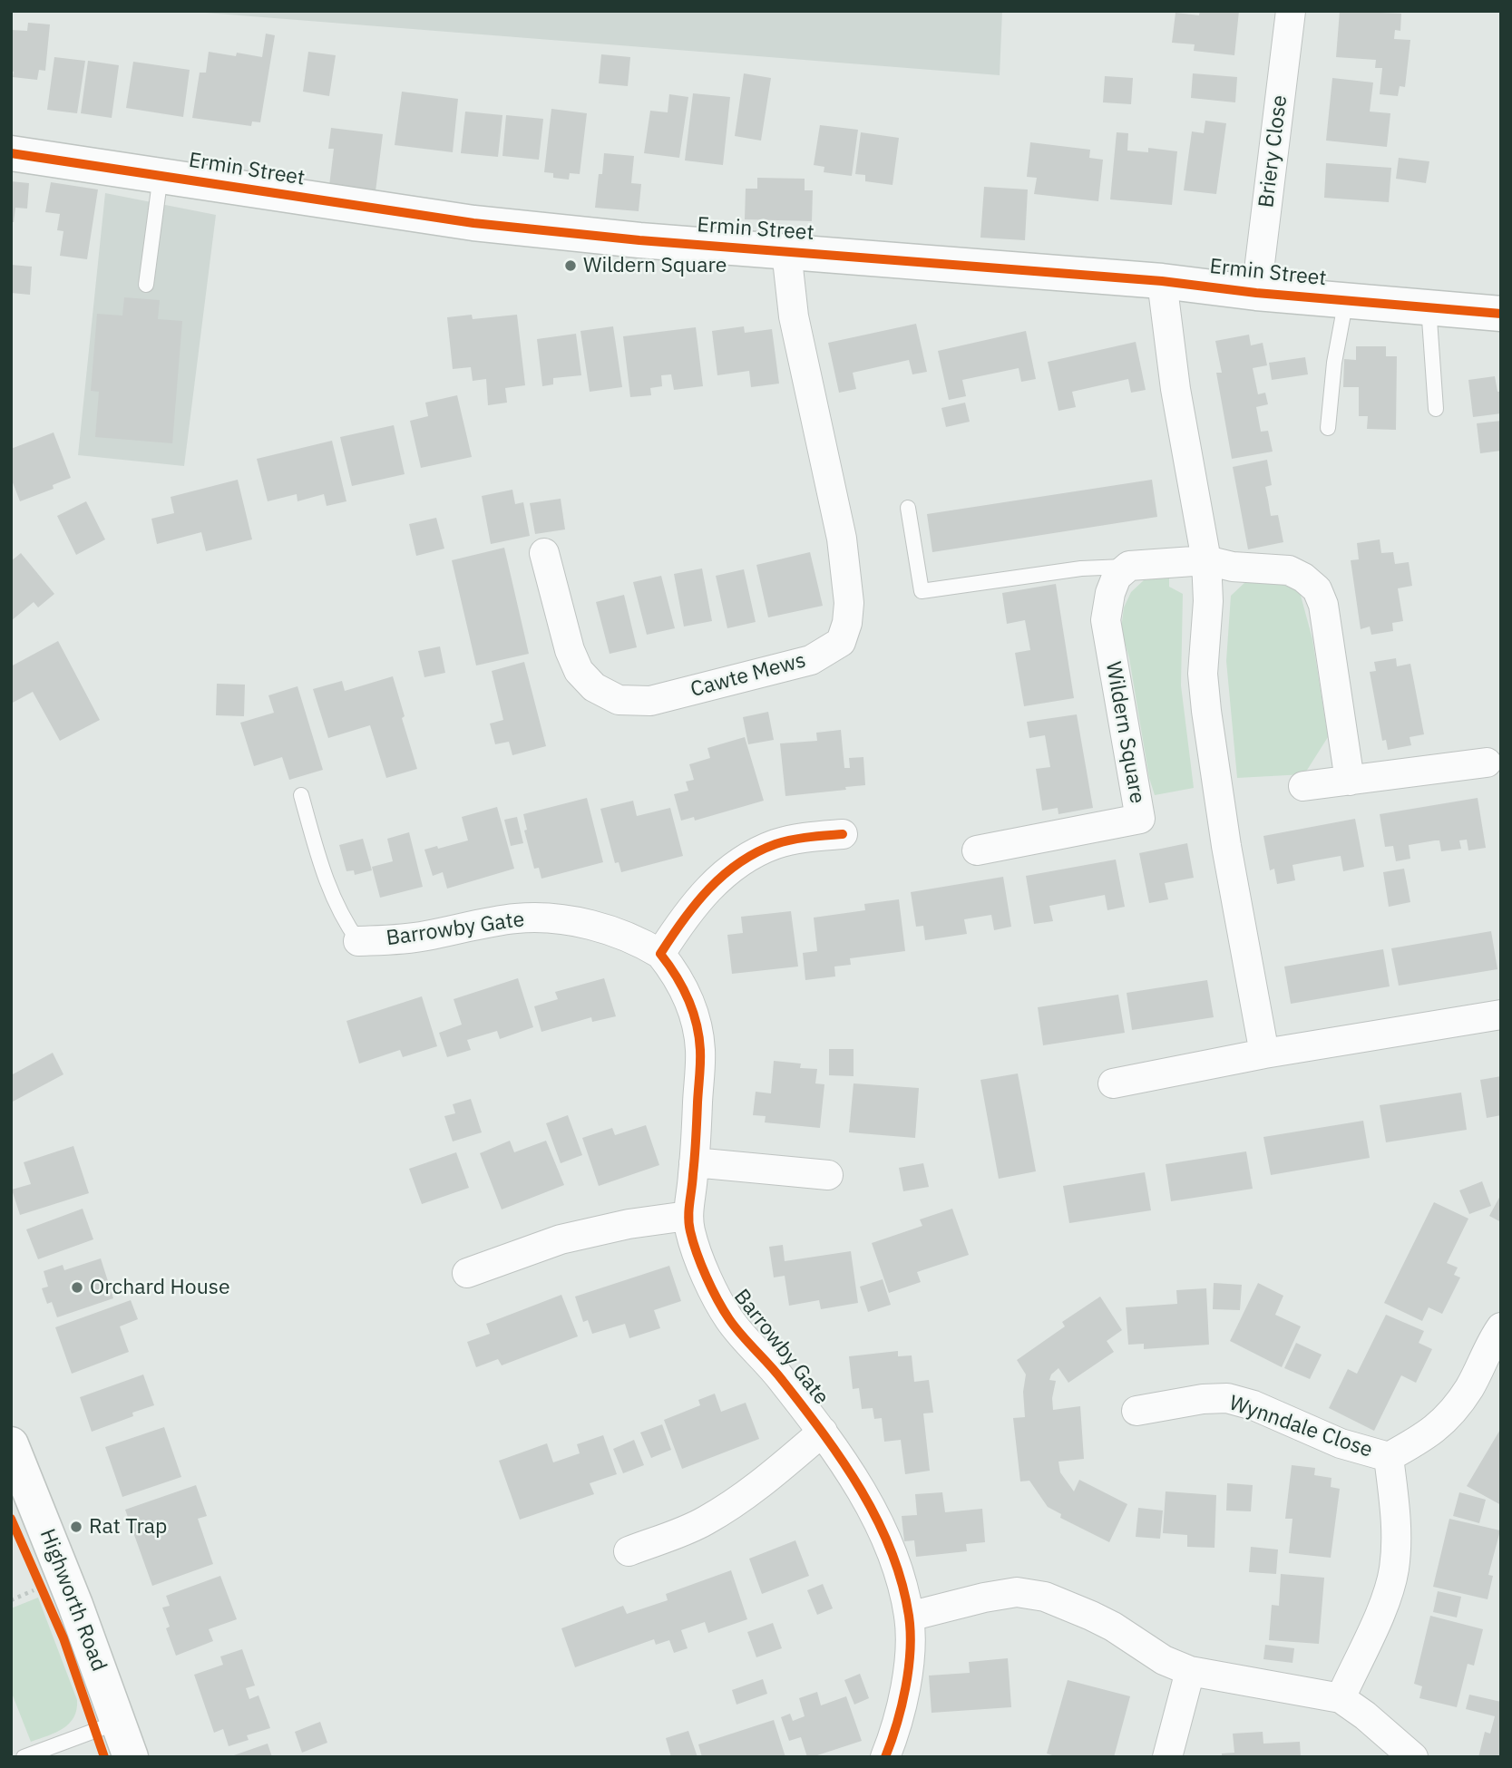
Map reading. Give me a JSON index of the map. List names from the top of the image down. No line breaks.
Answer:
{"streets":{"main road":["Ermin Street","Highworth Road"],"street":["Briery Close","Cawte Mews","Wildern Square","Barrowby Gate","Wynndale Close"]},"crossings":[["Briery Close","Ermin Street"],["Ermin Street","Cawte Mews"]],"places":["Wildern Square","Orchard House","Rat Trap"]}
